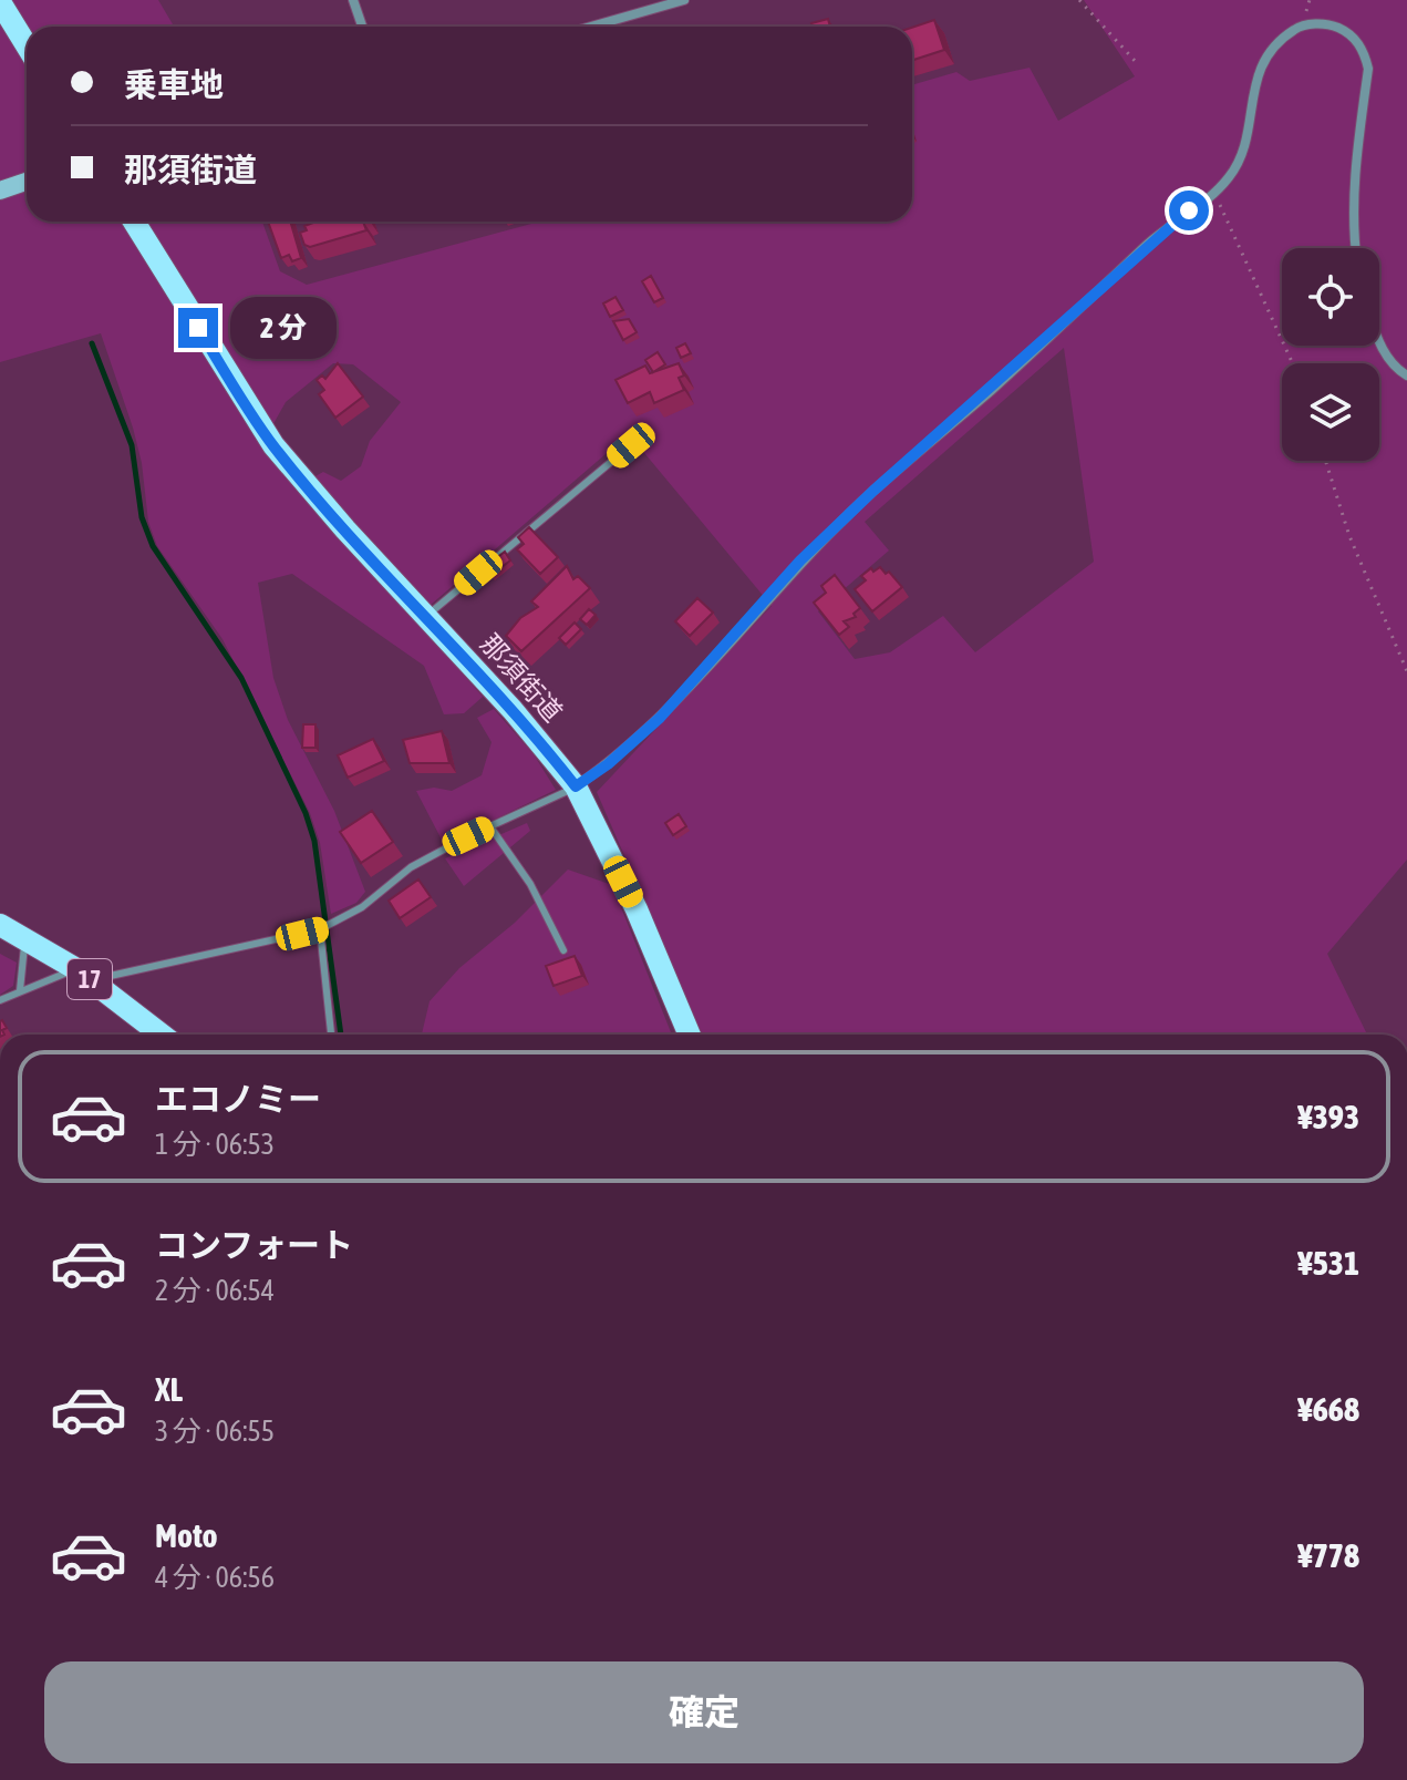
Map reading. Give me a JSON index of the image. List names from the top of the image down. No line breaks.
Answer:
{"streets":{"main road":["那須街道","17"]},"page":{"banner":["乗車地","那須街道"],"bubble":"2 分","list":[{"name":"エコノミー","note":"1 分 · 06:53","value":"¥393"},{"name":"コンフォート","note":"2 分 · 06:54","value":"¥531"},{"name":"XL","note":"3 分 · 06:55","value":"¥668"},{"name":"Moto","note":"4 分 · 06:56","value":"¥778"}],"buttons":"確定"}}
